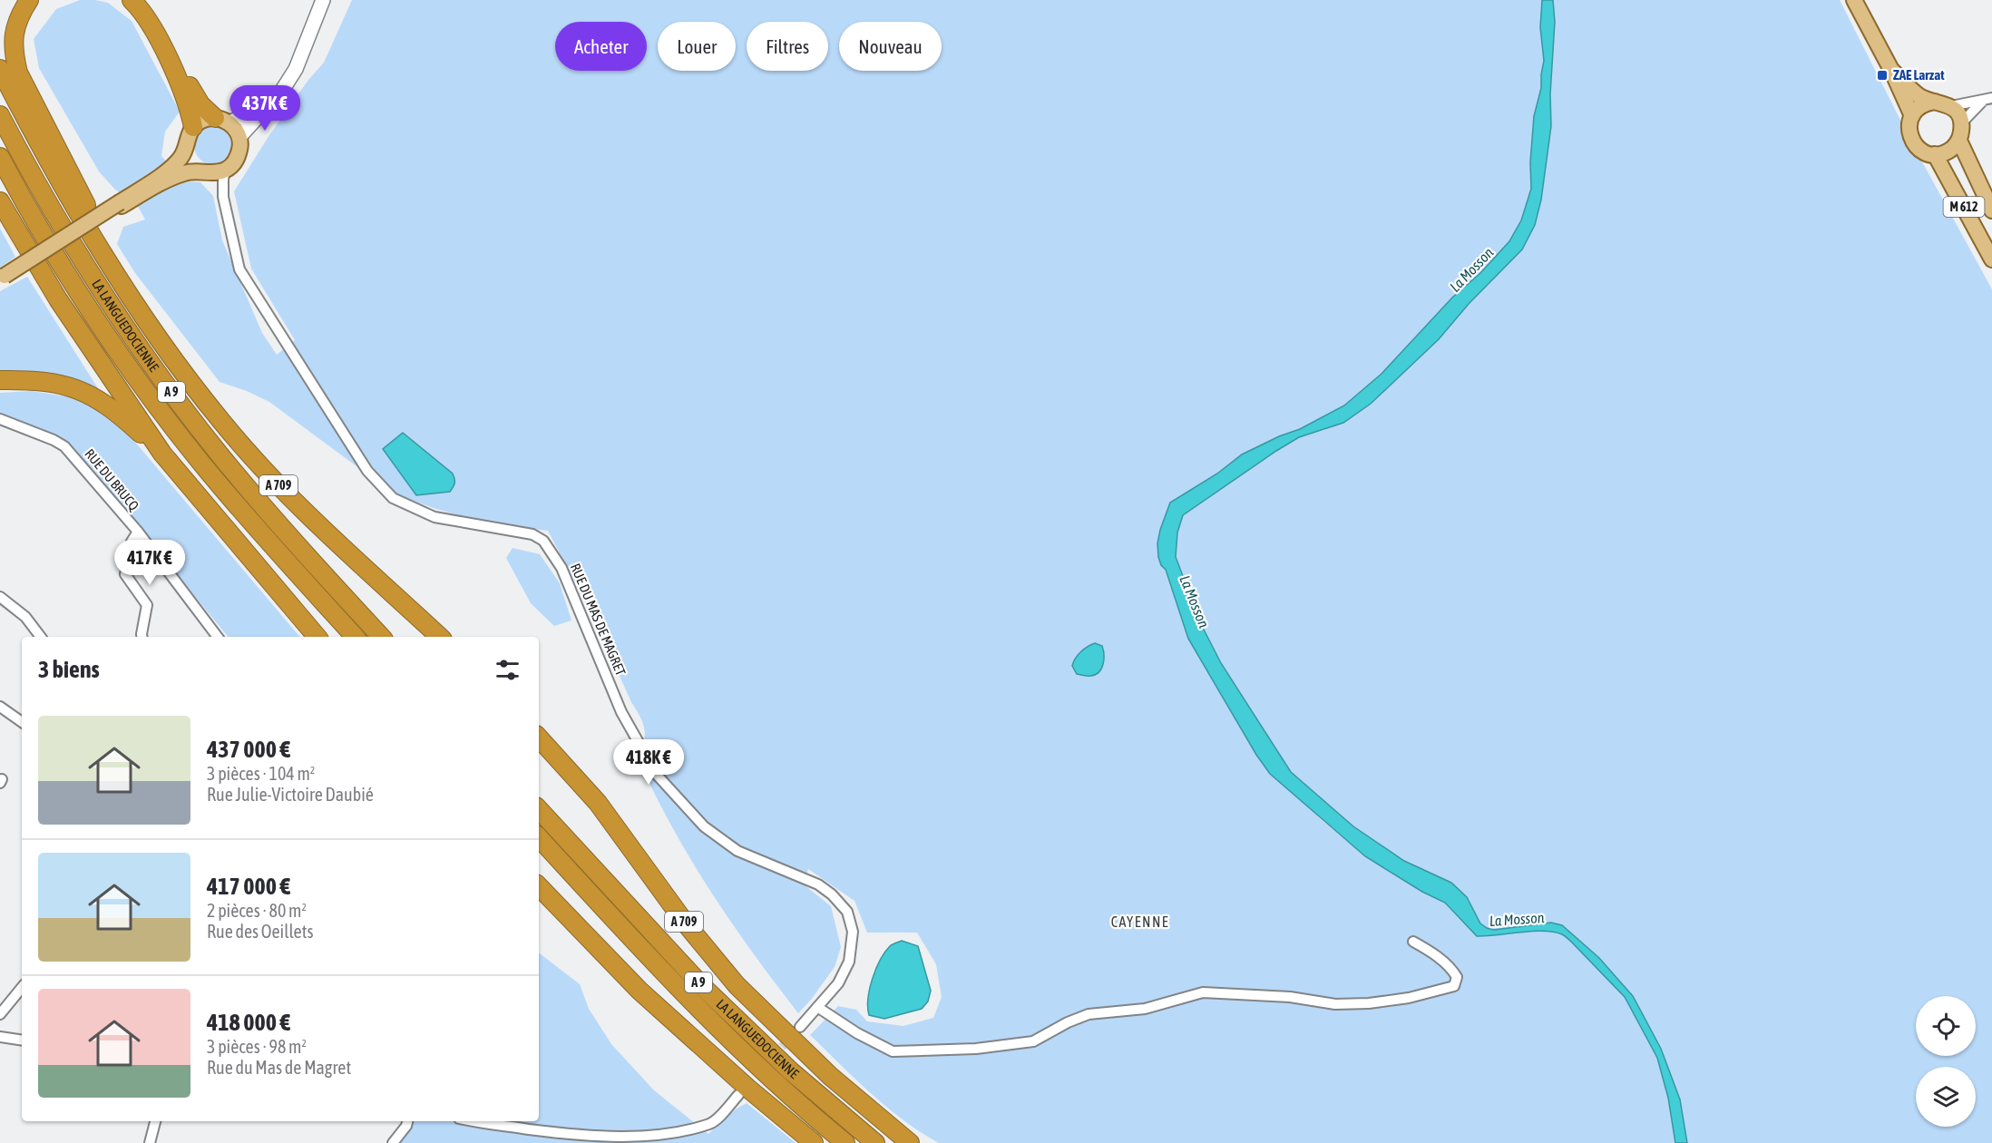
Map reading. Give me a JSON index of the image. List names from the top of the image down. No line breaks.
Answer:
{"streets":{"highway":["LA LANGUEDOCIENNE","A 9","A 709"],"main road":["M 612"],"street":["RUE DU BRUCQ","RUE DU MAS DE MAGRET"]},"districts":["CAYENNE"],"water":["La Mosson"],"places":{"transit":["ZAE Larzat"]},"page":{"chip":["Acheter","Louer","Filtres","Nouveau"],"price":["437K €","417K €","418K €"],"heading":"3 biens","list":[{"name":"437 000 €","note":"3 pièces · 104 m² · Rue Julie-Victoire Daubié"},{"name":"417 000 €","note":"2 pièces · 80 m² · Rue des Oeillets"},{"name":"418 000 €","note":"3 pièces · 98 m² · Rue du Mas de Magret"}]}}
